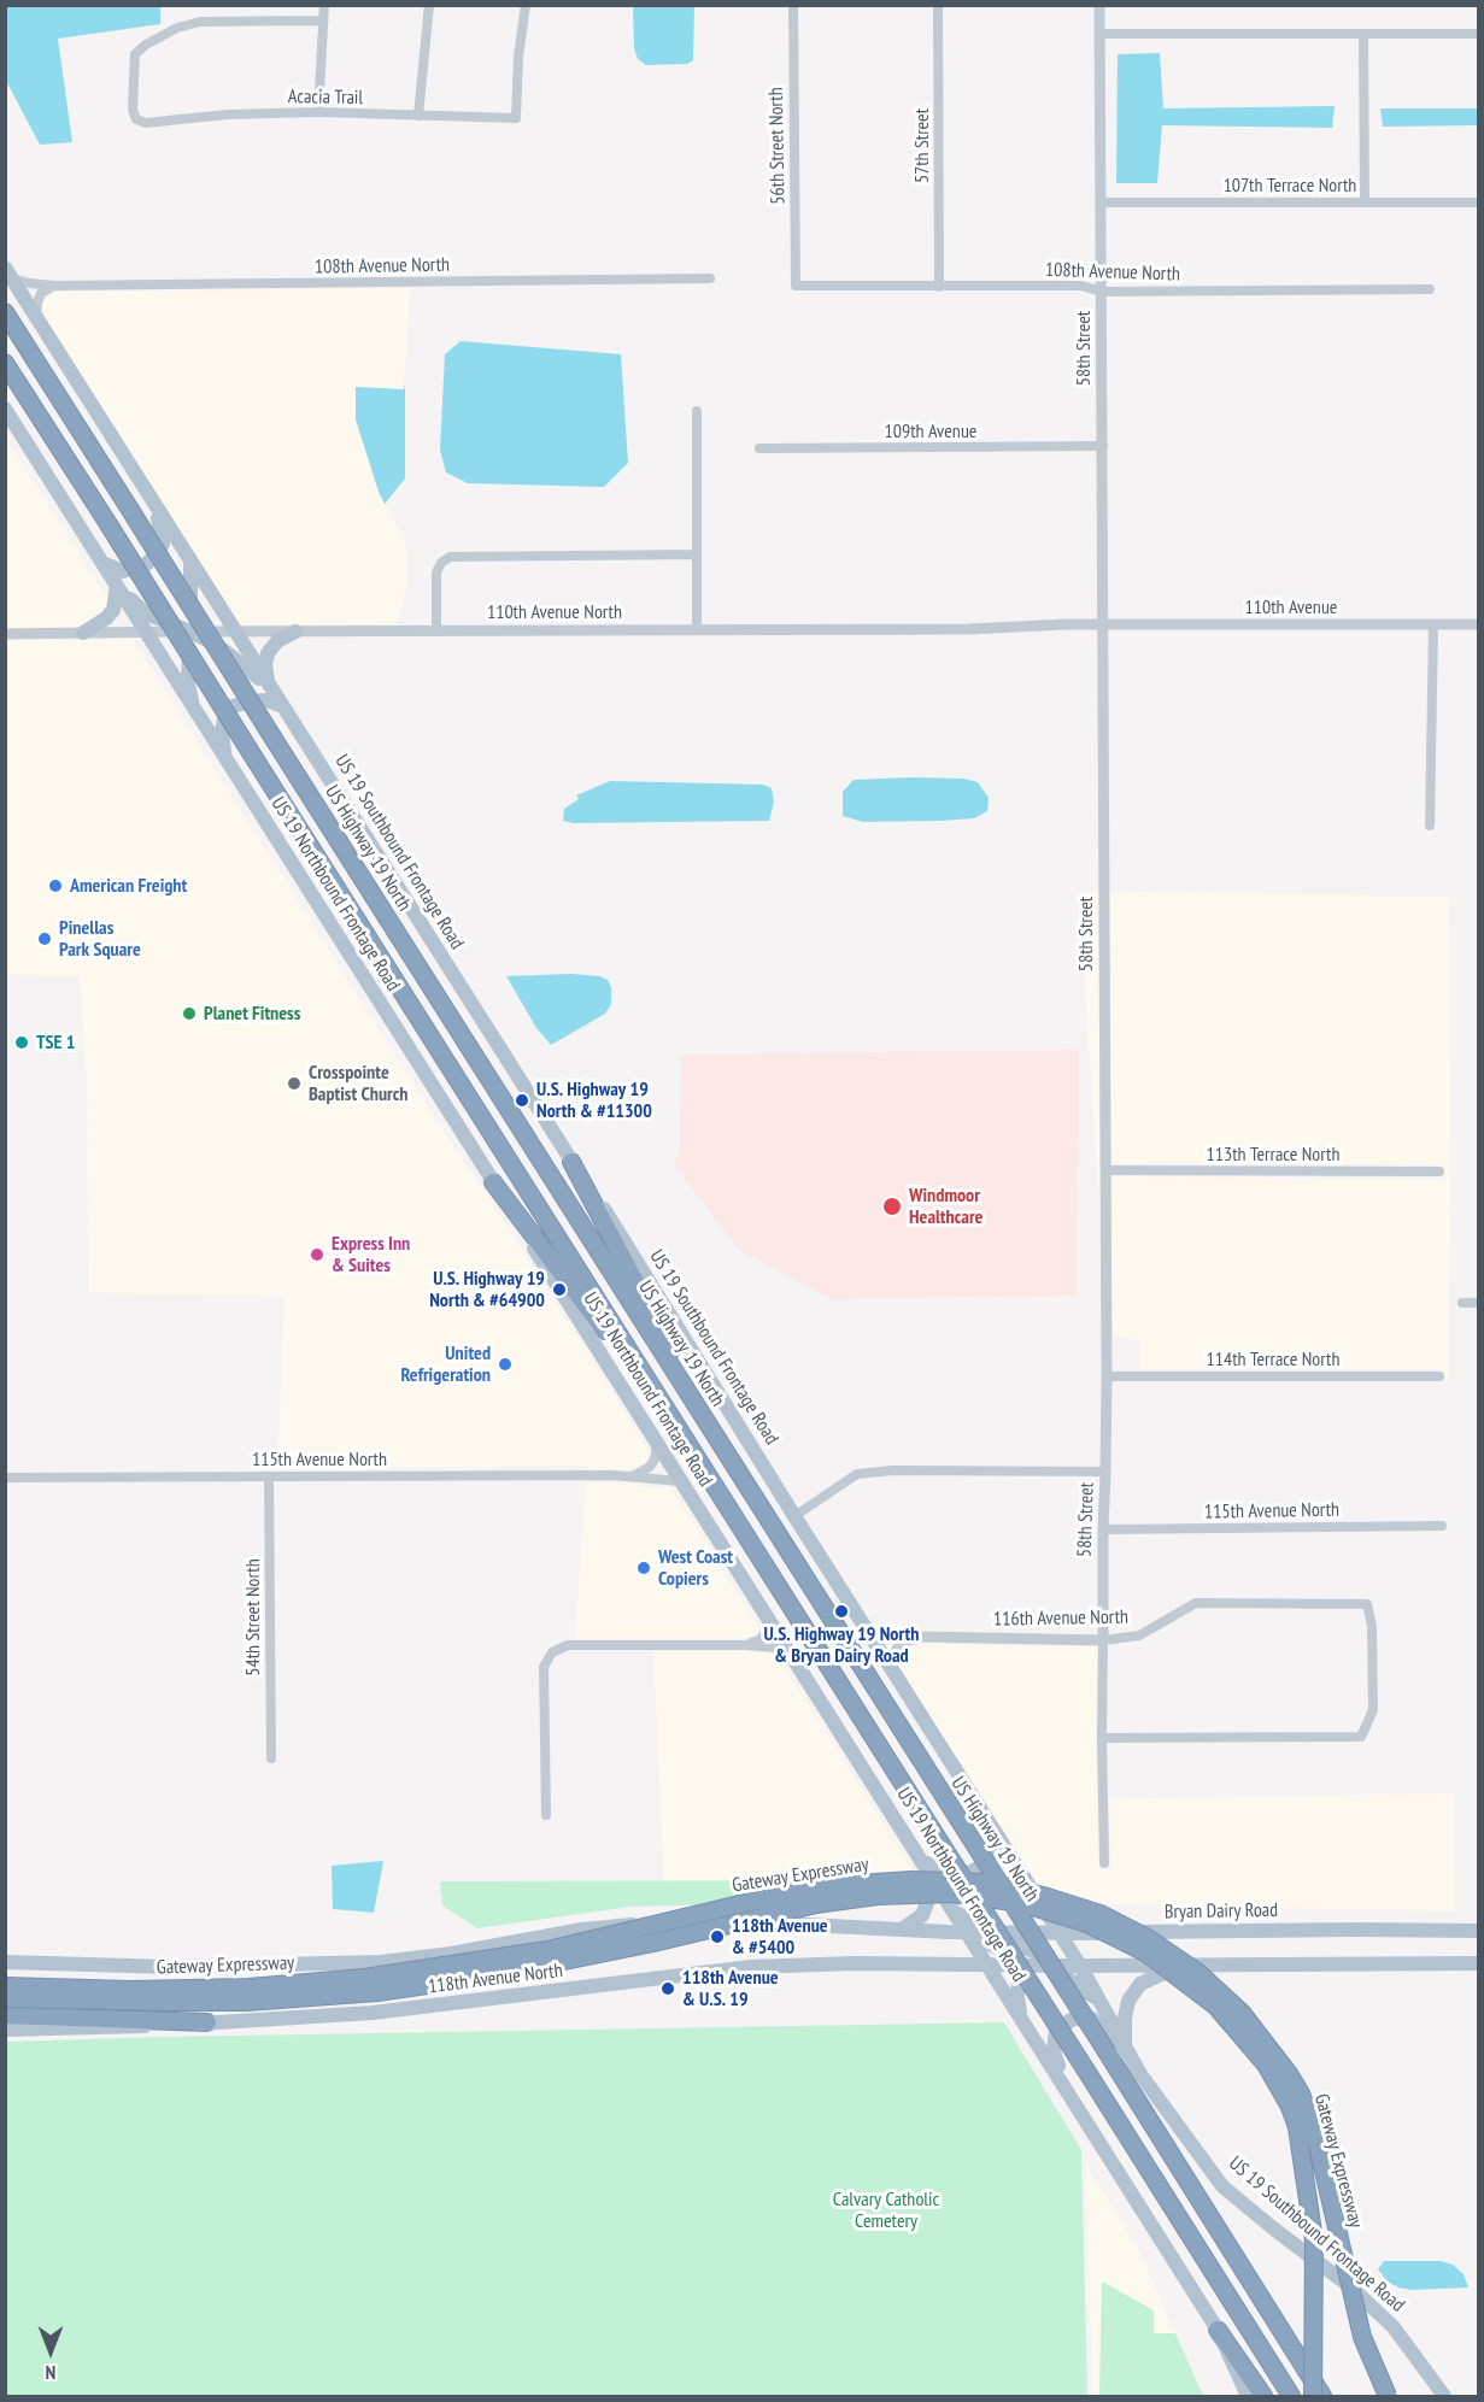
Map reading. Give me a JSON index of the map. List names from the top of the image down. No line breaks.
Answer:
{"streets":{"highway":["US Highway 19 North","Gateway Expressway"],"main road":["US 19 Southbound Frontage Road","US 19 Northbound Frontage Road","Bryan Dairy Road","118th Avenue North"],"street":["Acacia Trail","56th Street North","57th Street","107th Terrace North","108th Avenue North","58th Street","109th Avenue","110th Avenue","110th Avenue North","113th Terrace North","114th Terrace North","115th Avenue North","54th Street North","116th Avenue North"]},"crossings":[["56th Street North","108th Avenue North"],["57th Street","108th Avenue North"],["107th Terrace North","58th Street"],["108th Avenue North","58th Street"],["108th Avenue North","US 19 Southbound Frontage Road"],["58th Street","109th Avenue"],["58th Street","110th Avenue"],["58th Street","110th Avenue North"],["58th Street","113th Terrace North"],["58th Street","114th Terrace North"],["58th Street","115th Avenue North"],["58th Street","116th Avenue North"],["110th Avenue","110th Avenue North"],["110th Avenue North","US 19 Southbound Frontage Road"],["110th Avenue North","US 19 Northbound Frontage Road"],["US 19 Southbound Frontage Road","116th Avenue North"],["US 19 Southbound Frontage Road","Bryan Dairy Road"],["US 19 Northbound Frontage Road","115th Avenue North"],["US 19 Northbound Frontage Road","Bryan Dairy Road"],["US 19 Northbound Frontage Road","118th Avenue North"],["115th Avenue North","54th Street North"],["Bryan Dairy Road","118th Avenue North"]],"parks":["Calvary Catholic Cemetery"],"places":["American Freight","Pinellas Park Square","Planet Fitness","TSE 1","Crosspointe Baptist Church","U.S. Highway 19 North & #11300","Windmoor Healthcare","Express Inn & Suites","U.S. Highway 19 North & #64900","United Refrigeration","West Coast Copiers","U.S. Highway 19 North & Bryan Dairy Road","118th Avenue & #5400","118th Avenue & U.S. 19"],"north":"bottom"}
